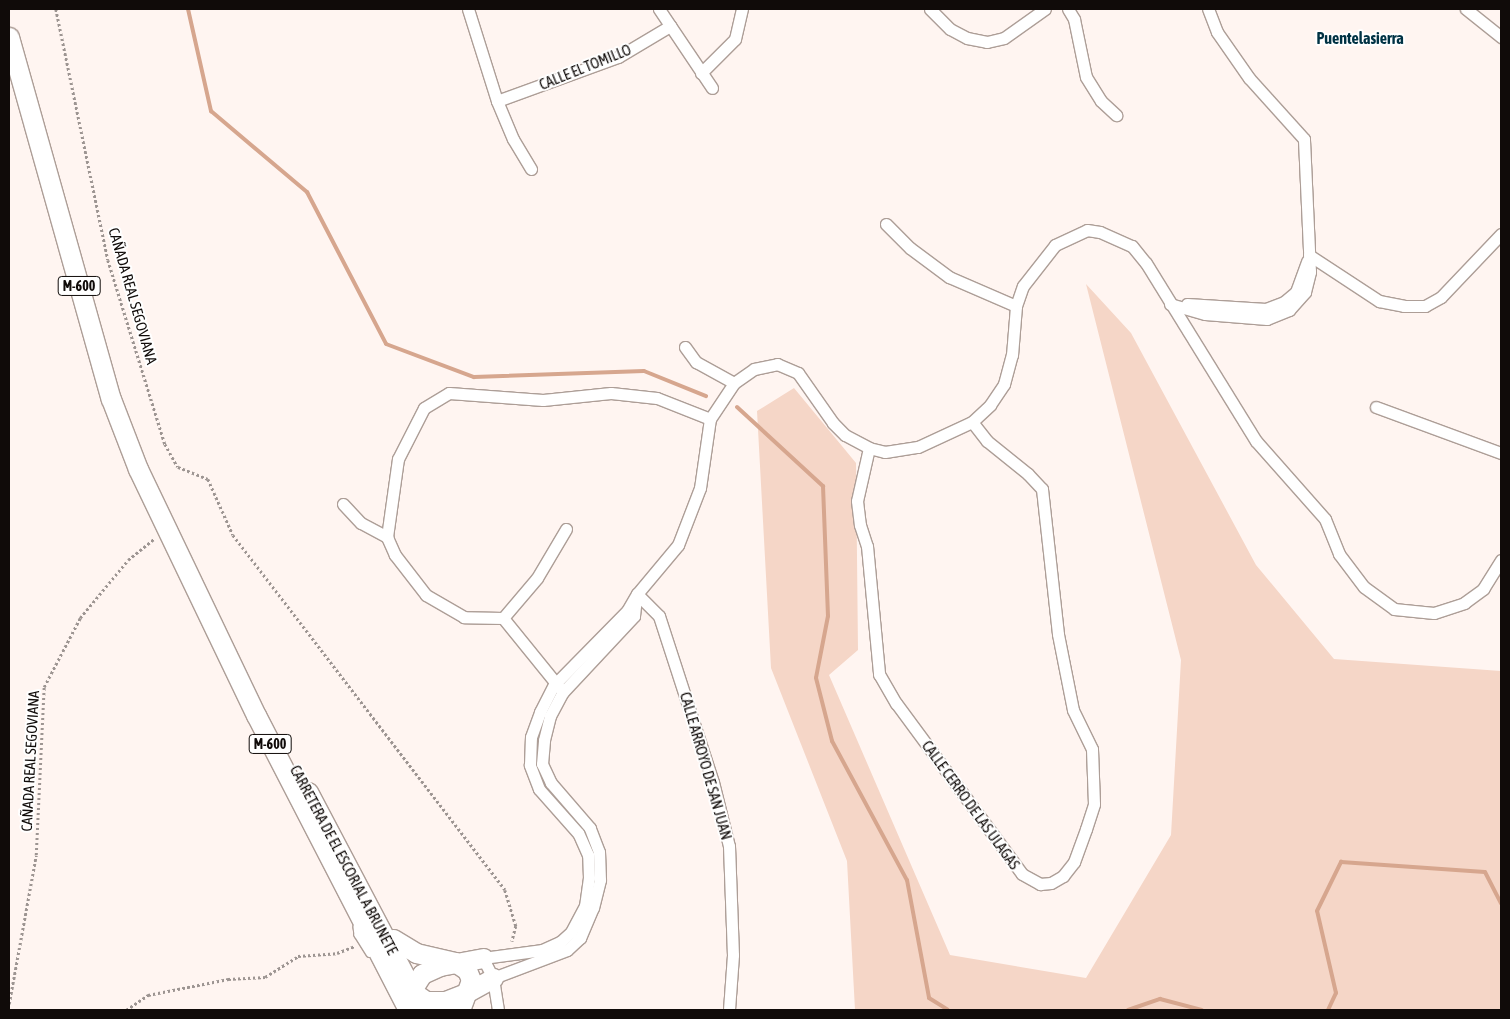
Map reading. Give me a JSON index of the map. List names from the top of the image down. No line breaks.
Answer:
{"streets":{"highway":["M-600","CARRETERA DE EL ESCORIAL A BRUNETE"],"street":["CALLE EL TOMILLO","CALLE ARROYO DE SAN JUAN","CALLE CERRO DE LAS ULAGAS"],"path":["CAÑADA REAL SEGOVIANA"]},"crossings":[["M-600","CAÑADA REAL SEGOVIANA"],["M-600","CARRETERA DE EL ESCORIAL A BRUNETE"]],"districts":["Puentelasierra"]}
